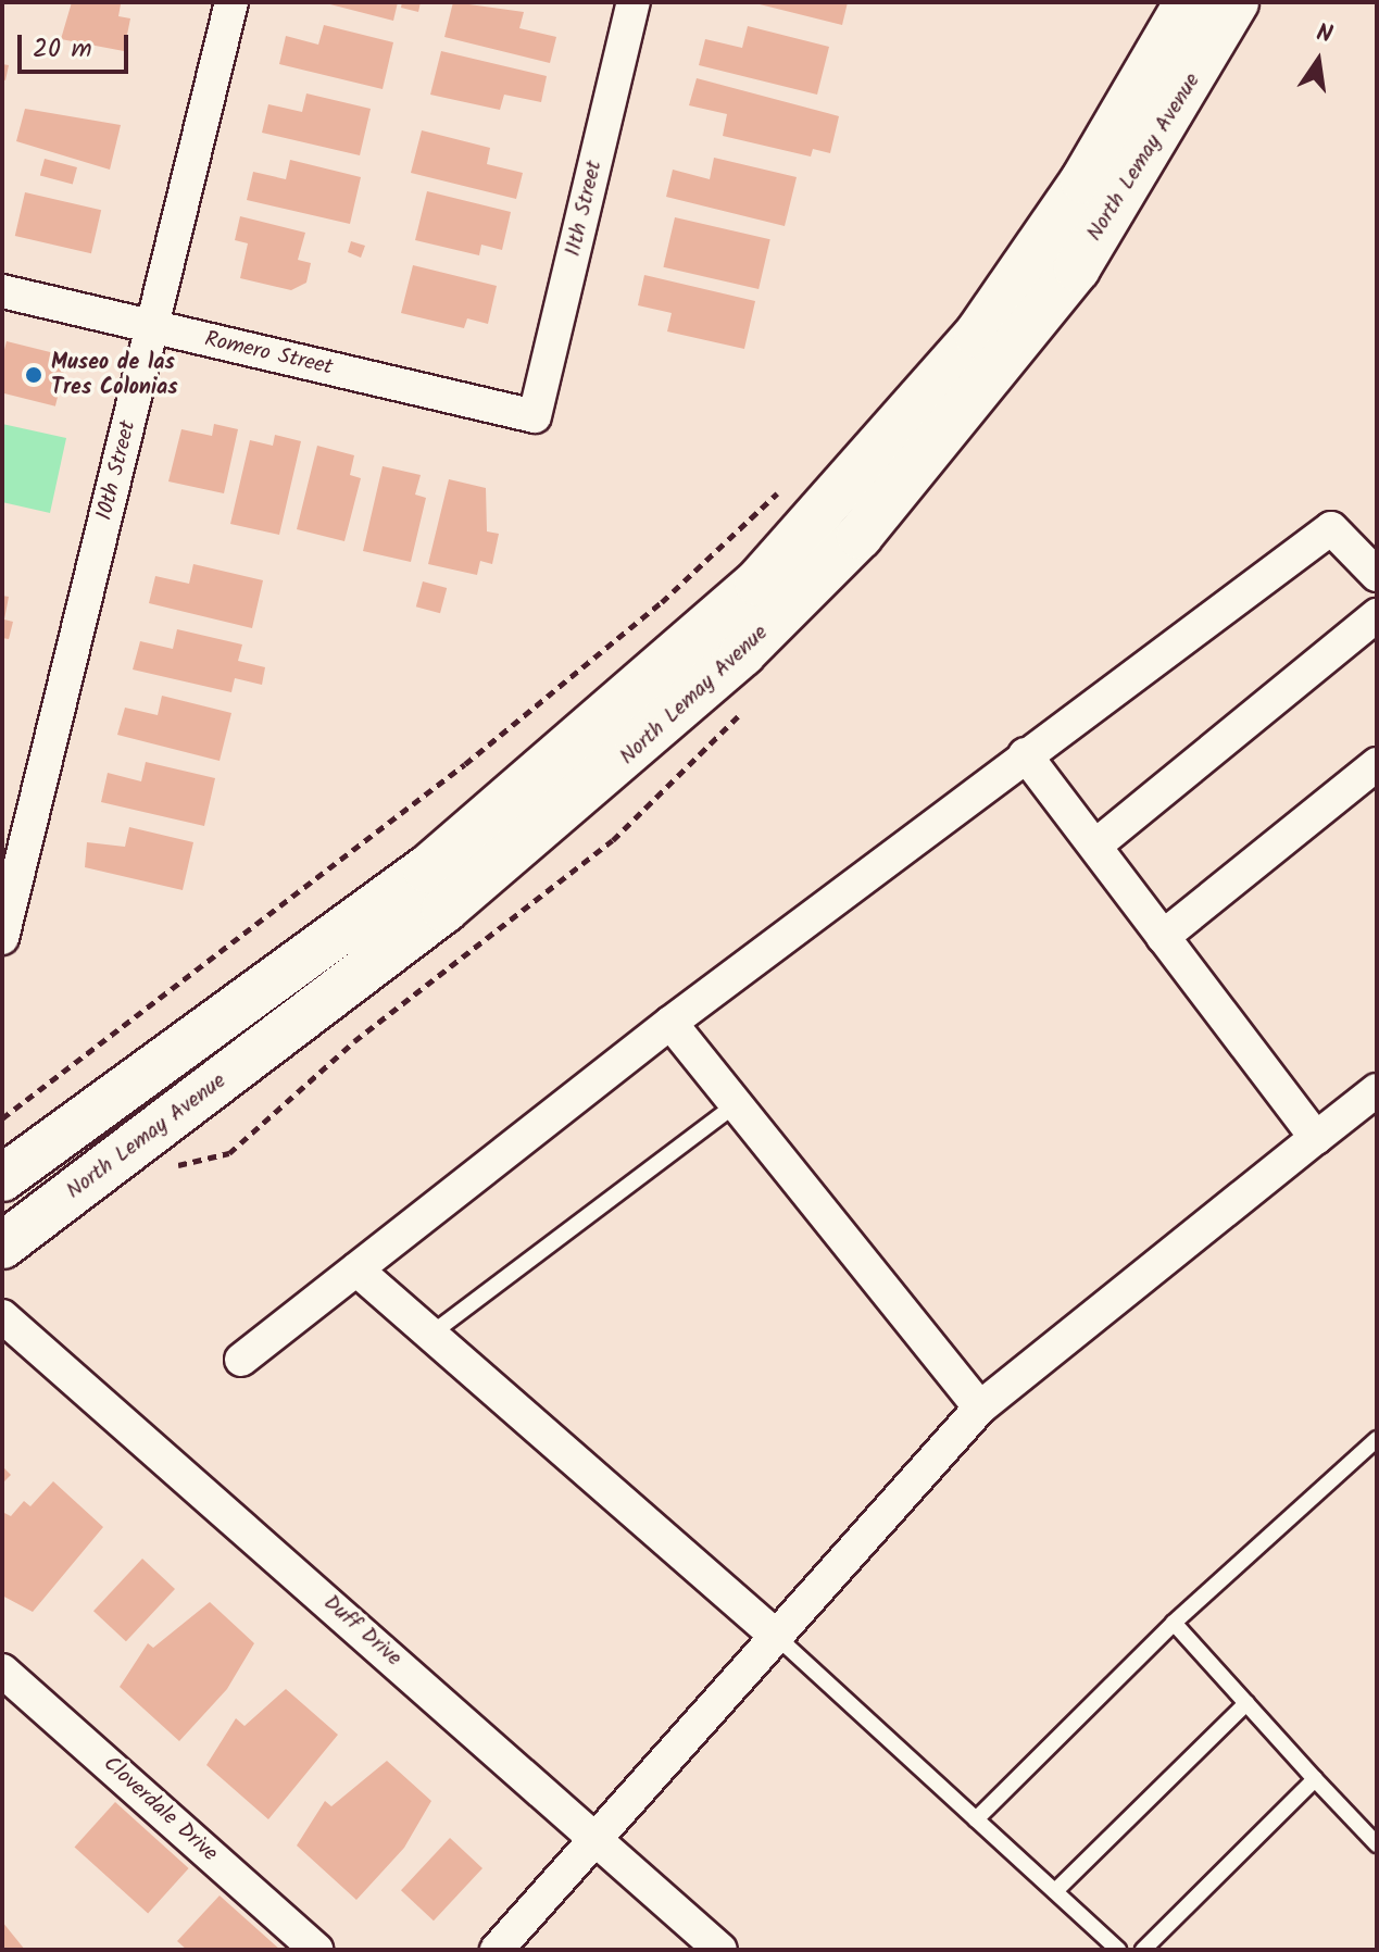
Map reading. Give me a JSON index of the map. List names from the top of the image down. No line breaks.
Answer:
{"streets":{"main road":["North Lemay Avenue"],"street":["11th Street","Romero Street","10th Street","Duff Drive","Cloverdale Drive"]},"crossings":[["11th Street","Romero Street"],["Romero Street","10th Street"]],"places":["Museo de las Tres Colonias"],"scale_bar":"20 m","north":"top"}
